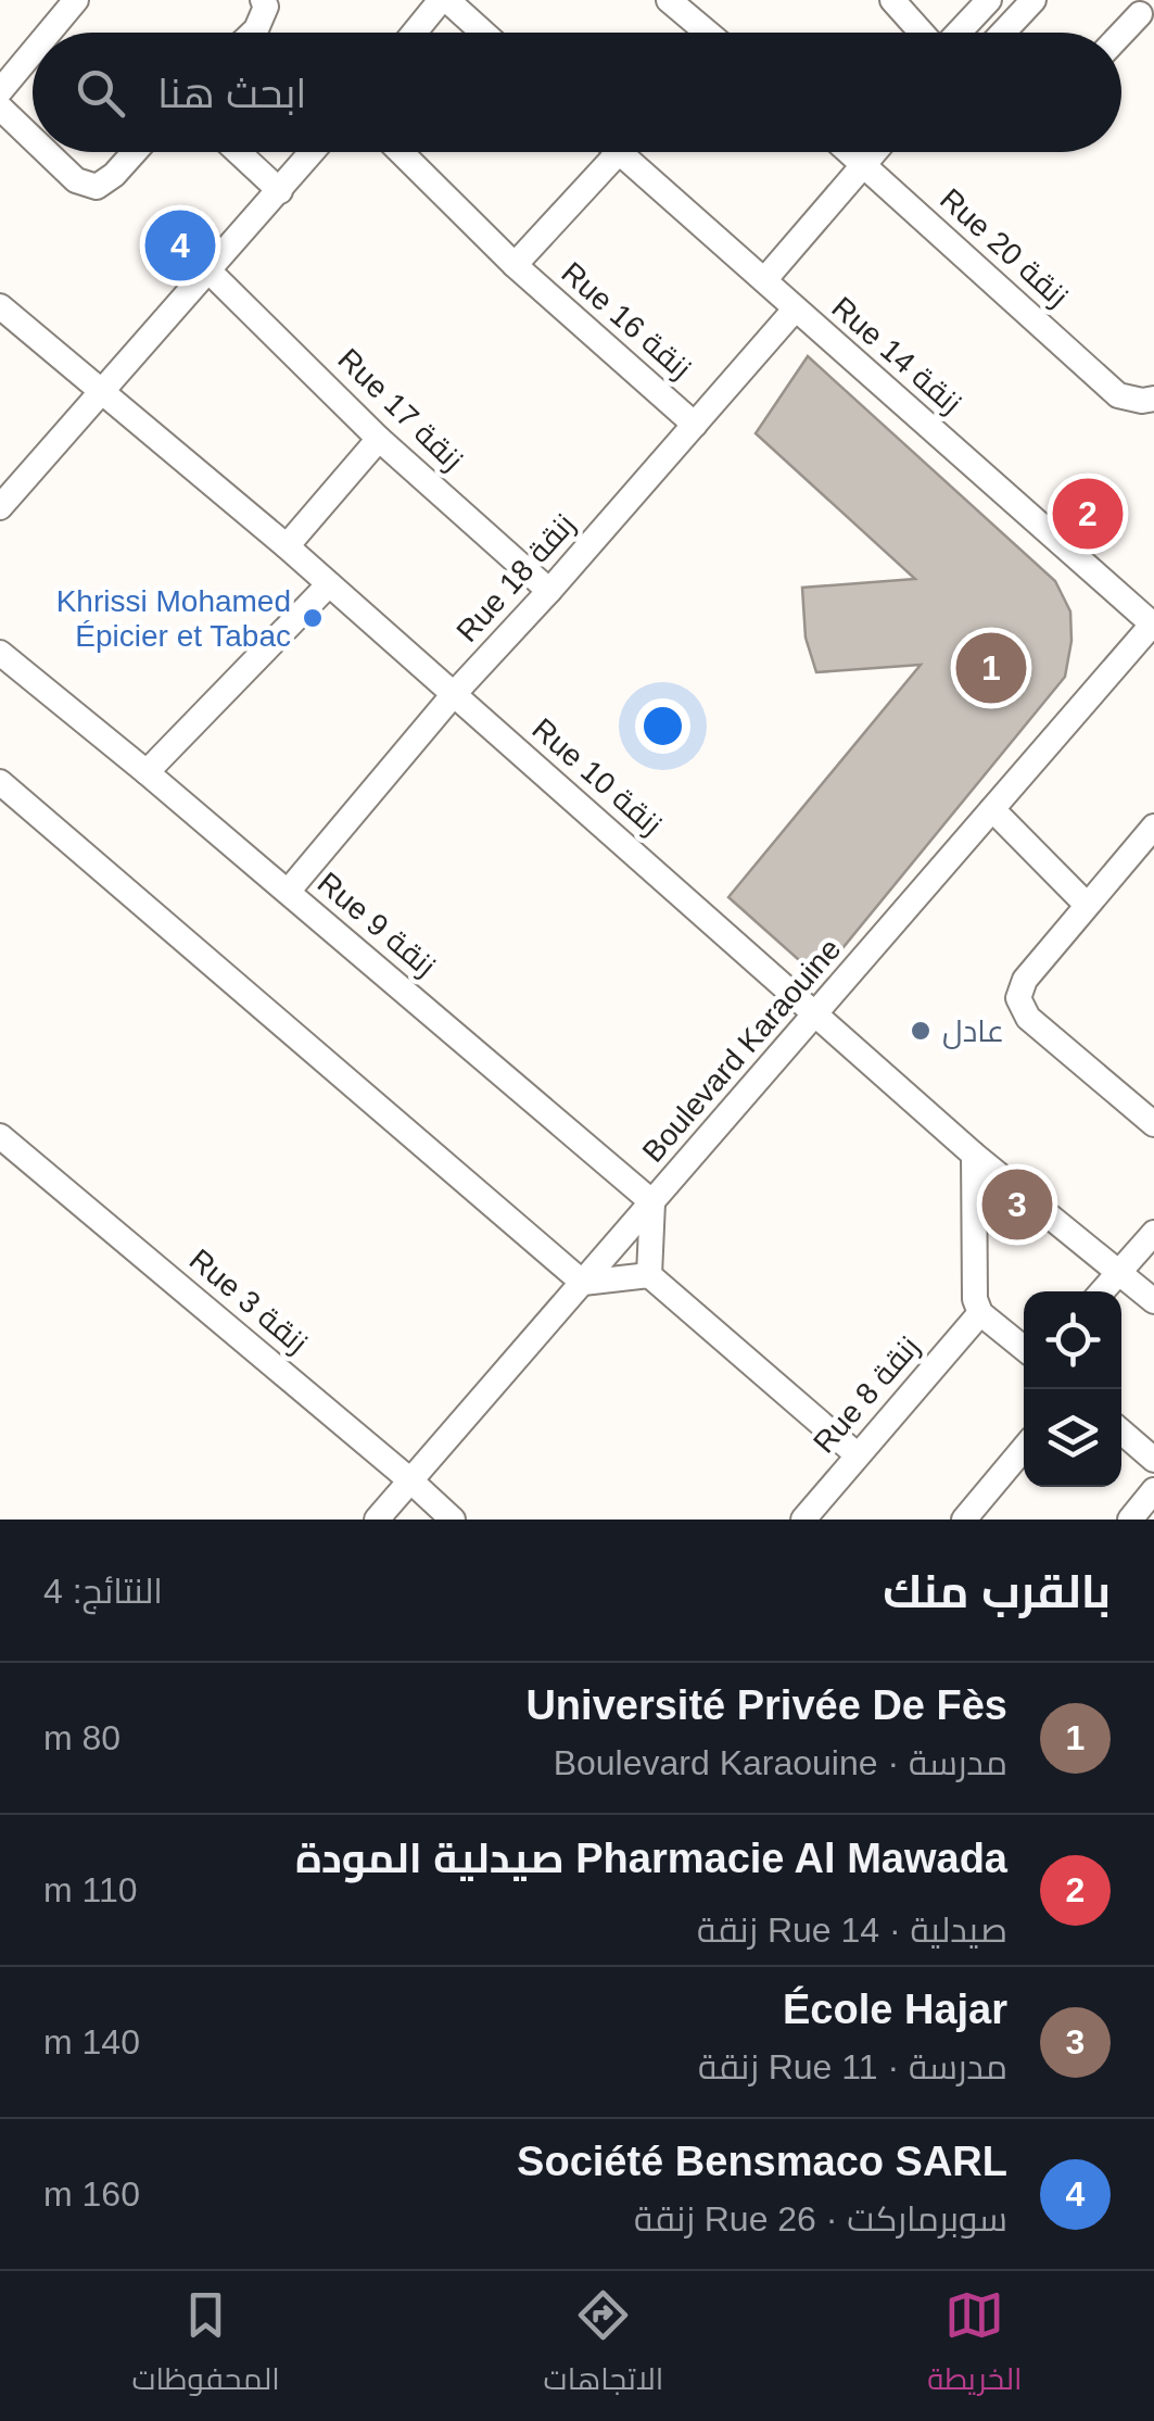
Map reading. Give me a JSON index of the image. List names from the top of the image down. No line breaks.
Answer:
{"streets":{"street":["Rue 20 زنقة","Rue 16 زنقة","Rue 14 زنقة","Rue 17 زنقة","Rue 18 زنقة","Rue 10 زنقة","Rue 9 زنقة","Boulevard Karaouine","Rue 3 زنقة","Rue 8 زنقة"]},"crossings":[["Rue 16 زنقة","Rue 18 زنقة"],["Rue 14 زنقة","Rue 18 زنقة"],["Rue 14 زنقة","Boulevard Karaouine"],["Rue 17 زنقة","Rue 18 زنقة"],["Rue 18 زنقة","Rue 10 زنقة"],["Rue 18 زنقة","Rue 9 زنقة"],["Rue 10 زنقة","Boulevard Karaouine"],["Rue 9 زنقة","Boulevard Karaouine"],["Boulevard Karaouine","Rue 3 زنقة"]],"places":["Khrissi Mohamed Épicier et Tabac","عادل"],"page":{"search":"ابحث هنا","pins":["4","2","1","3"],"heading":["بالقرب منك","النتائج: 4"],"list":[{"mark":"1","name":"Université Privée De Fès","note":"مدرسة · Boulevard Karaouine","value":"80 m"},{"mark":"2","name":"Pharmacie Al Mawada صيدلية المودة","note":"صيدلية · Rue 14 زنقة","value":"110 m"},{"mark":"3","name":"École Hajar","note":"مدرسة · Rue 11 زنقة","value":"140 m"},{"mark":"4","name":"Société Bensmaco SARL","note":"سوبرماركت · Rue 26 زنقة","value":"160 m"}],"nav":["الخريطة","الاتجاهات","المحفوظات"]}}
